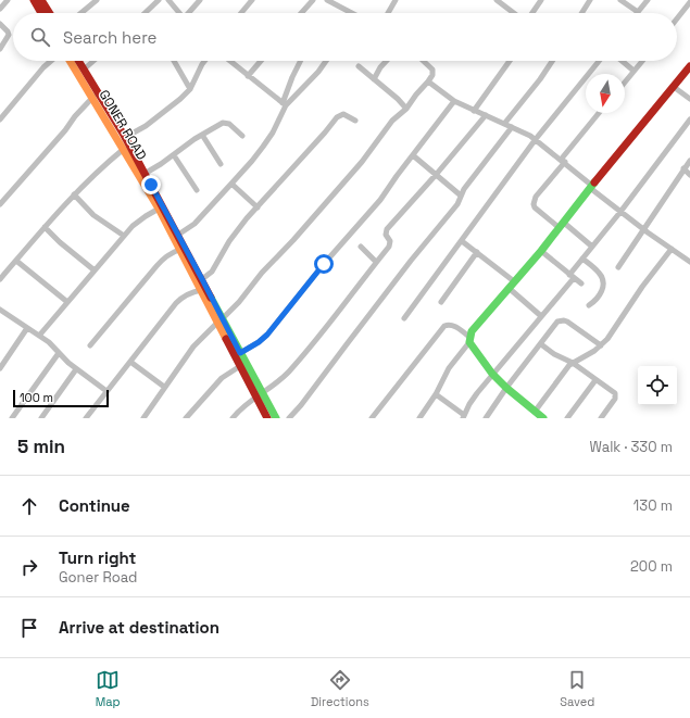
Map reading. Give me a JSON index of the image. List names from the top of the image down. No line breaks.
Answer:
{"streets":{"street":["GONER ROAD"]},"scale_bar":"100 m","north":"bottom","page":{"search":"Search here","scale":"100 m","heading":["5 min","Walk · 330 m"],"list":[["Continue","130 m"],["Turn right","Goner Road","200 m"],"Arrive at destination"],"nav":["Map","Directions","Saved"]}}
